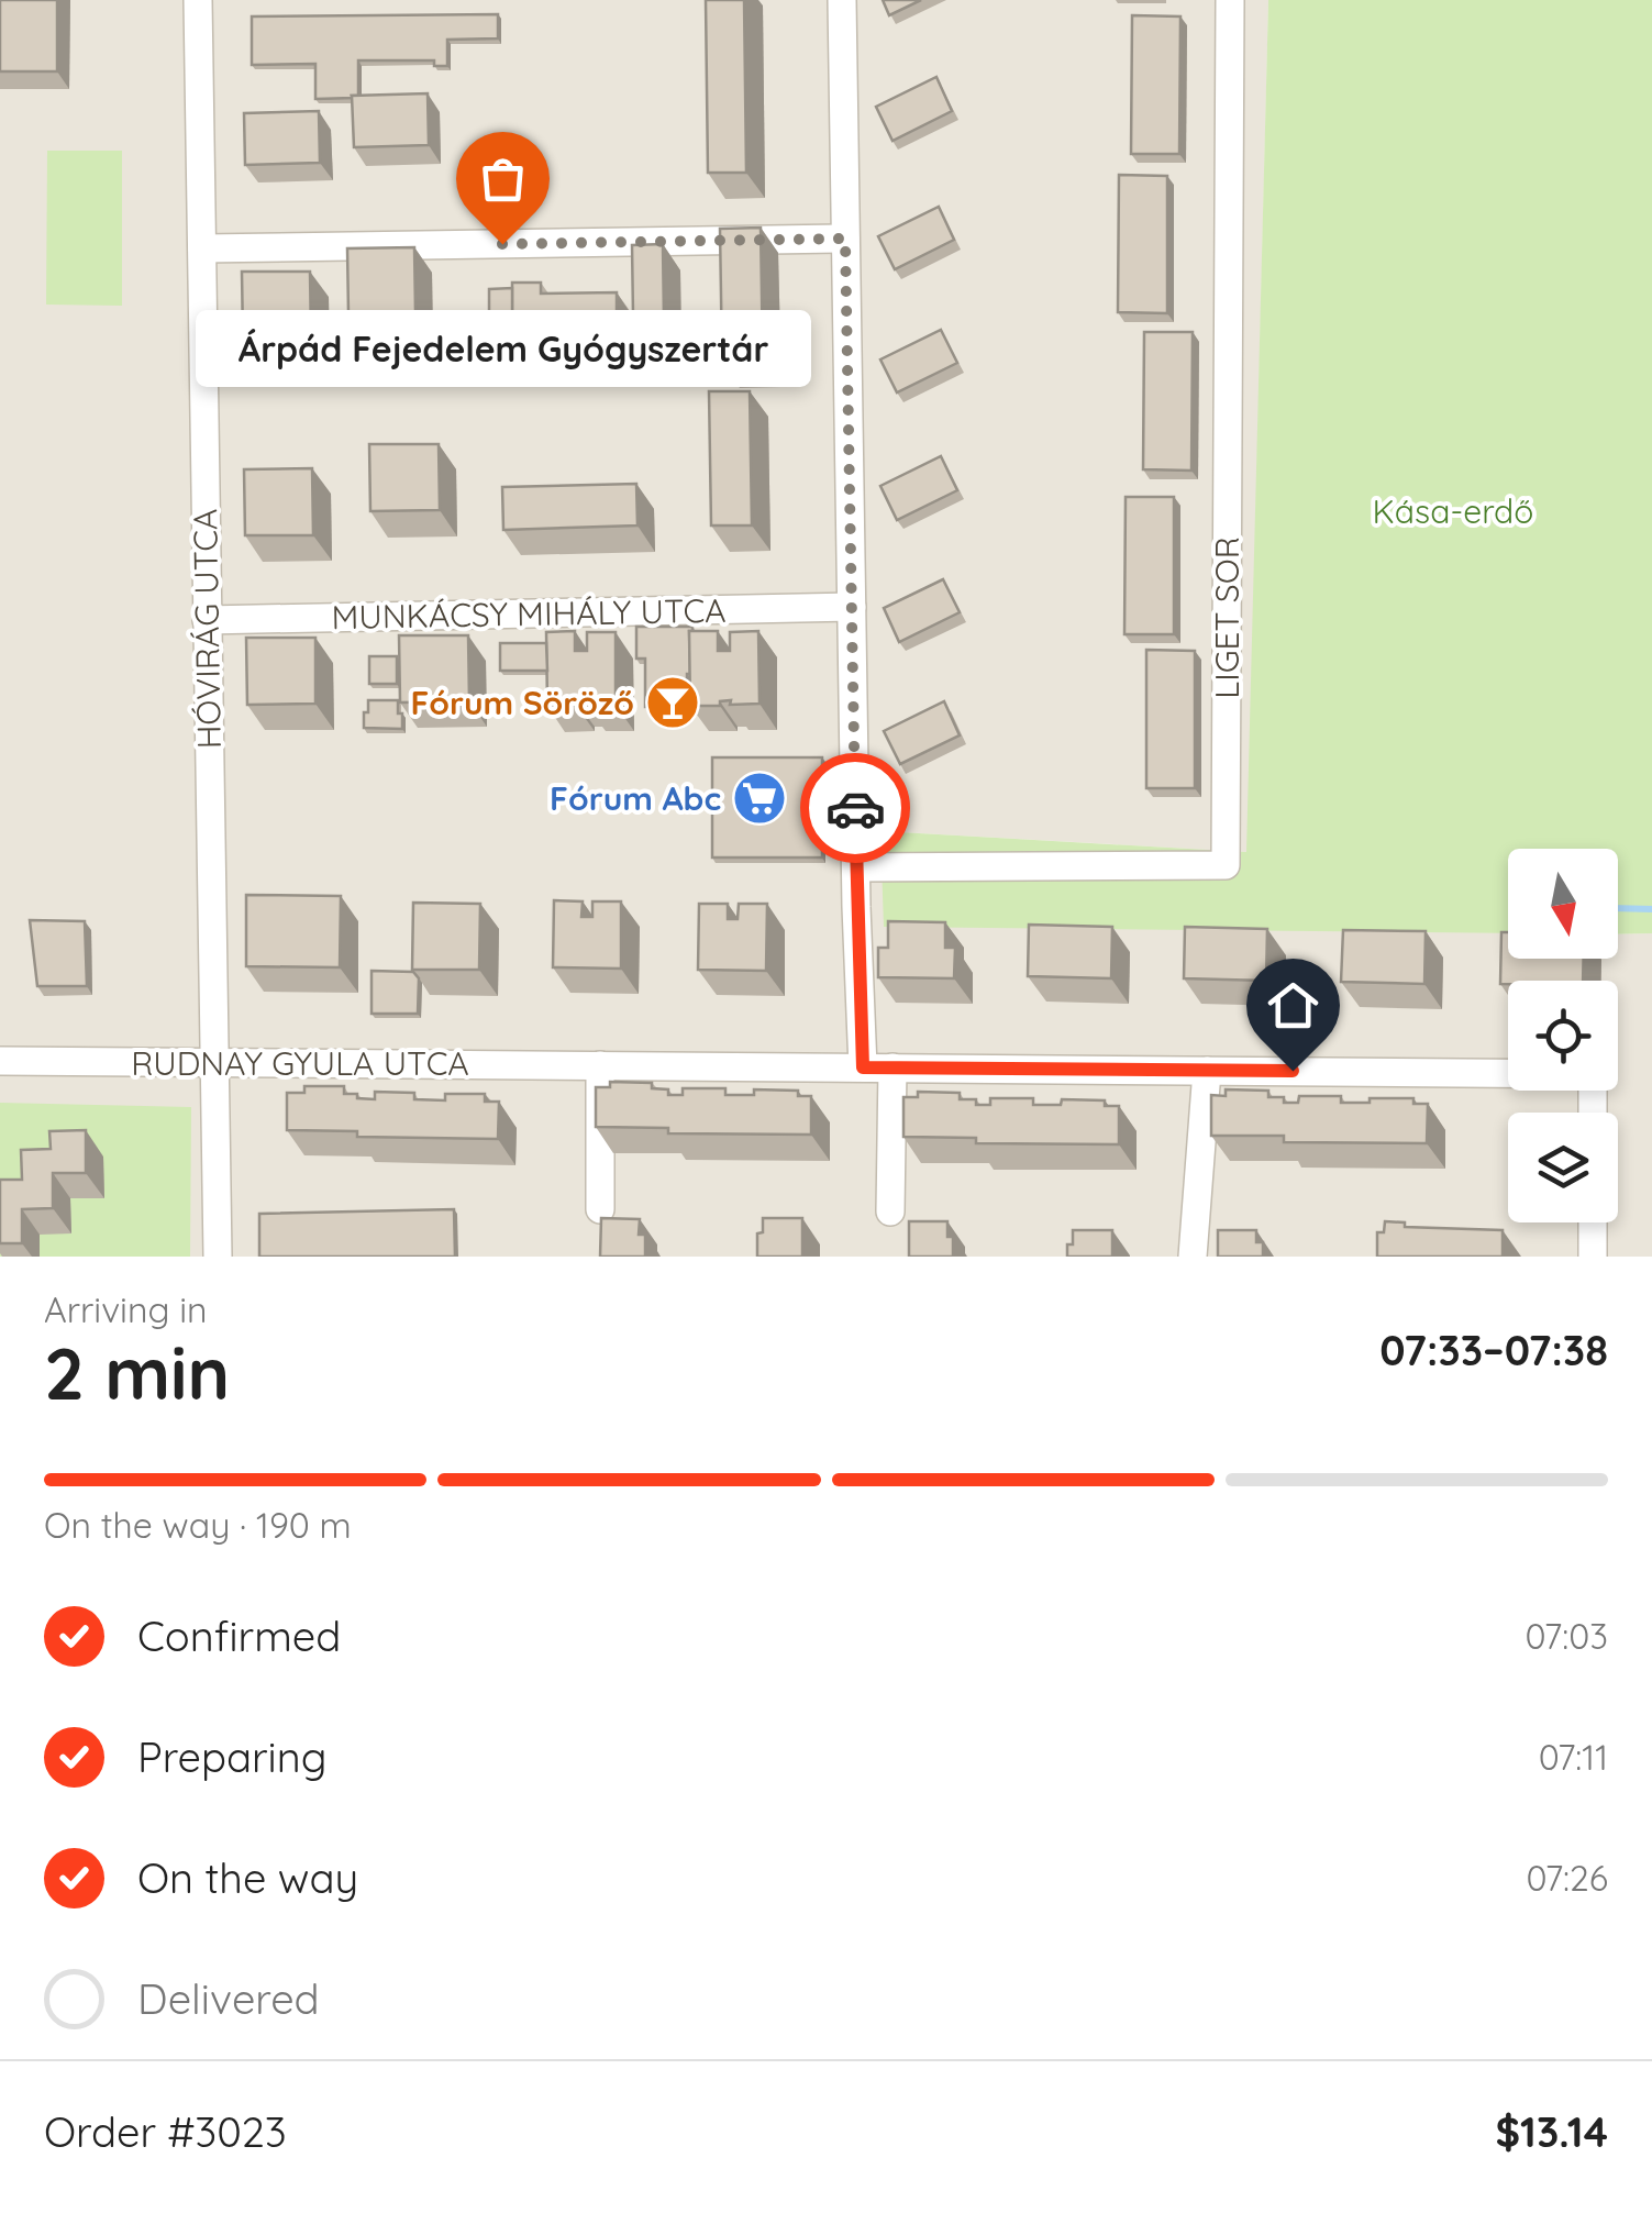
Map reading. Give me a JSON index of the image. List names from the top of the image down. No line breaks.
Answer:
{"streets":{"street":["MUNKÁCSY MIHÁLY UTCA","LIGET SOR","HÓVIRÁG UTCA","RUDNAY GYULA UTCA"]},"crossings":[["MUNKÁCSY MIHÁLY UTCA","HÓVIRÁG UTCA"],["HÓVIRÁG UTCA","RUDNAY GYULA UTCA"]],"parks":["Kása-erdő"],"places":{"other":["Árpád Fejedelem Gyógyszertár"],"bar":["Fórum Söröző"],"supermarket":["Fórum Abc"]},"north":"bottom","page":{"bubble":"Árpád Fejedelem Gyógyszertár","heading":["2 min","Arriving in","07:33–07:38"],"panel":["Order #3023","$13.14"],"bar":"On the way · 190 m","list":[["Confirmed","07:03"],["Preparing","07:11"],["On the way","07:26"],"Delivered"]}}
